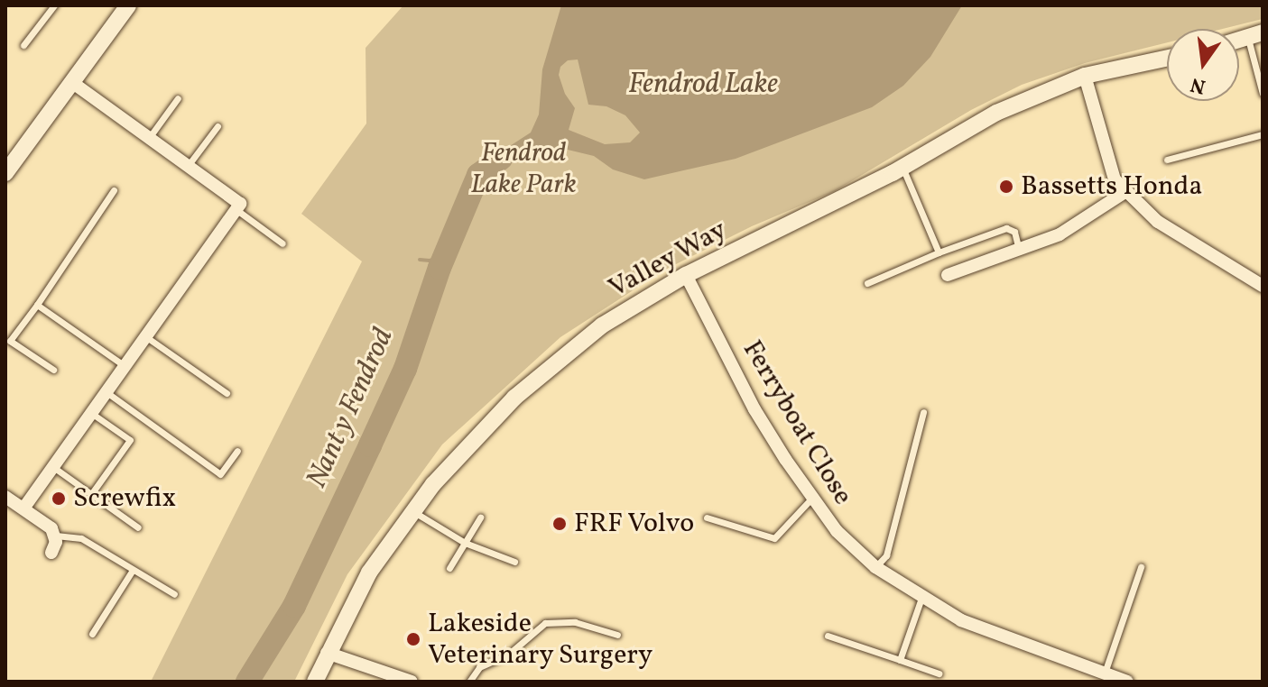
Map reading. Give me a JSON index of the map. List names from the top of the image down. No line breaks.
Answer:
{"streets":{"street":["Valley Way","Ferryboat Close"]},"crossings":[["Valley Way","Ferryboat Close"]],"water":["Fendrod Lake","Nant y Fendrod"],"parks":["Fendrod Lake Park"],"places":["Bassetts Honda","Screwfix","FRF Volvo","Lakeside Veterinary Surgery"],"north":"bottom"}
